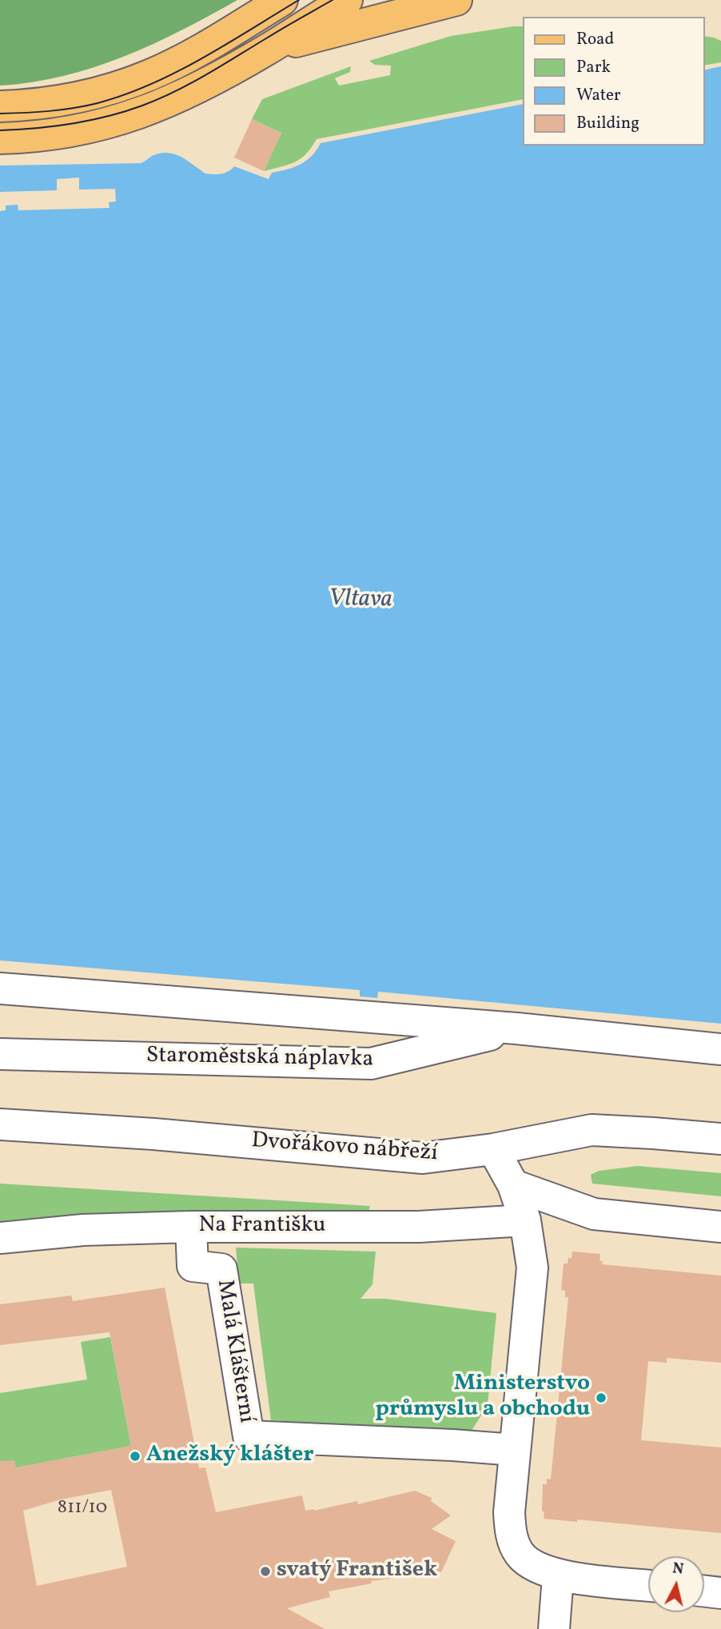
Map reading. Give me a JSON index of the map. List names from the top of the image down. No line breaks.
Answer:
{"streets":{"street":["Staroměstská náplavka","Dvořákovo nábřeží","Na Františku","Malá Klášterní"]},"crossings":[["Na Františku","Malá Klášterní"]],"water":["Vltava"],"places":["Ministerstvo průmyslu a obchodu","Anežský klášter","svatý František"],"house_numbers":["811/10"],"legend":["Road","Park","Water","Building"],"north":"top"}
